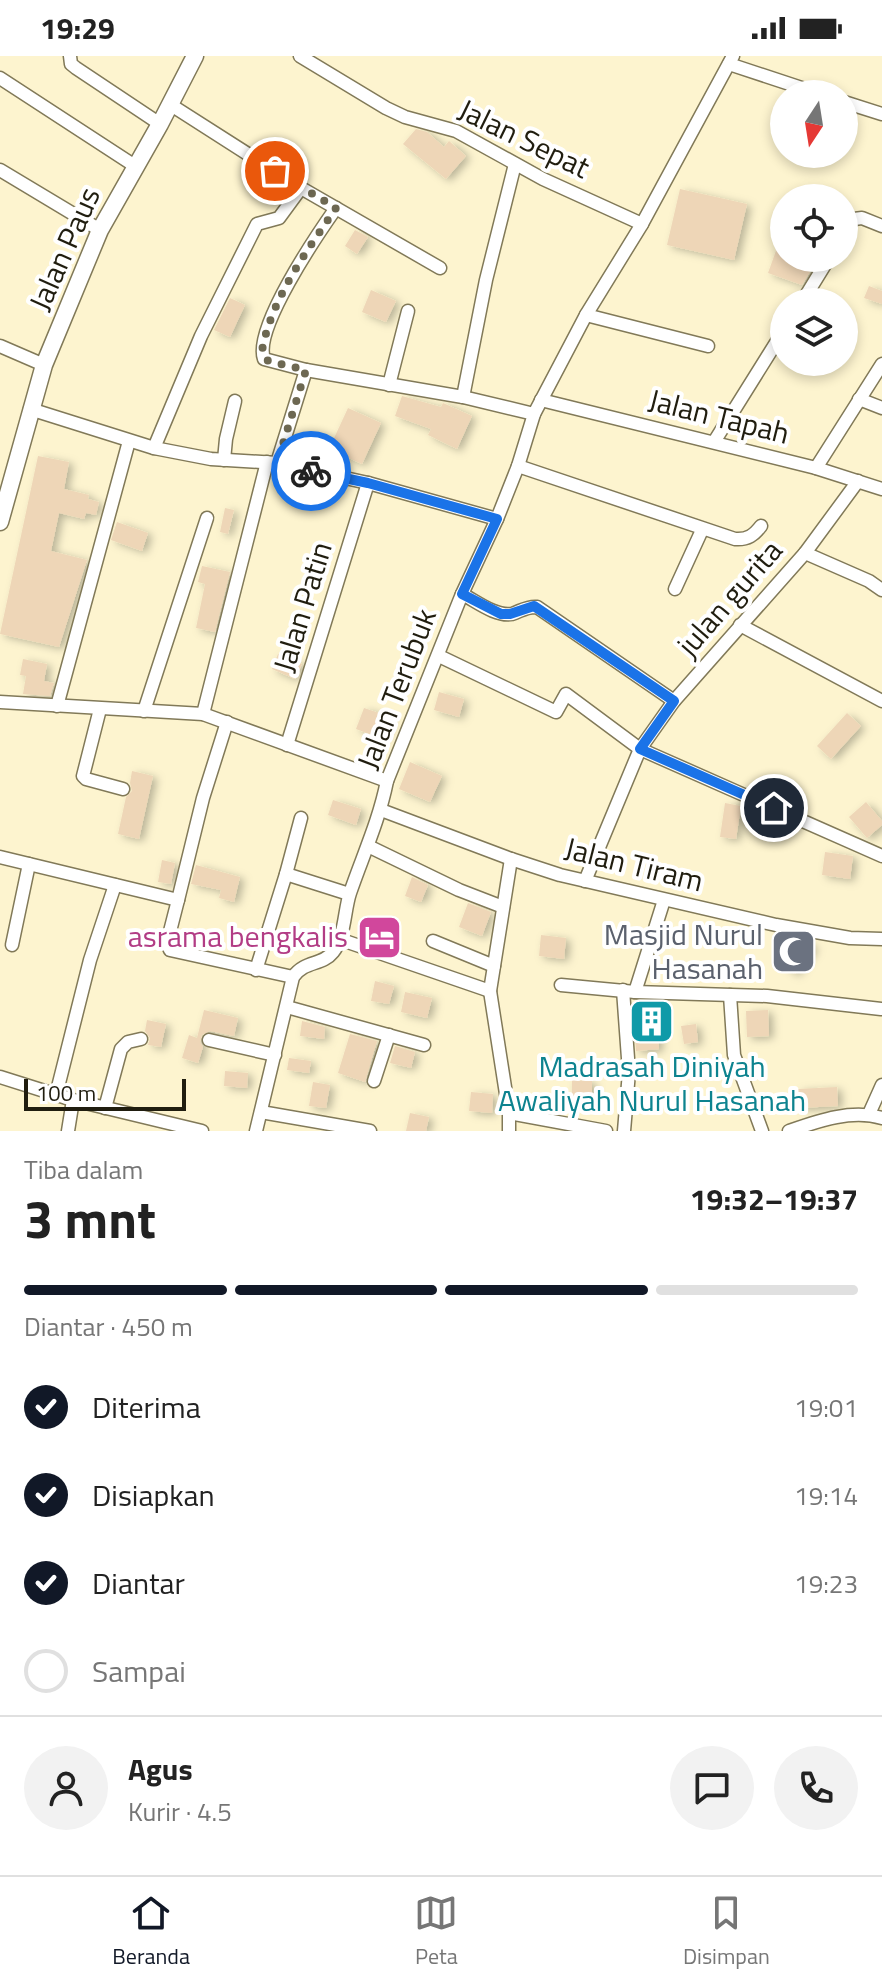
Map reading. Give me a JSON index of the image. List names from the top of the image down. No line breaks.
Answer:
{"streets":{"main road":["Jalan Paus"],"street":["Jalan Sepat","Jalan Tapah","julan gurita","Jalan Patin","Jalan Terubuk","Jalan Tiram"]},"crossings":[["Jalan Sepat","Jalan Terubuk"],["Jalan Tapah","julan gurita"],["Jalan Tapah","Jalan Terubuk"],["julan gurita","Jalan Tiram"],["Jalan Terubuk","Jalan Tiram"]],"places":{"hotel":["asrama bengkalis"],"mosque":["Masjid Nurul Hasanah"],"building":["Madrasah Diniyah Awaliyah Nurul Hasanah"]},"scale_bar":"100 m","north":"bottom","page":{"status":"19:29","scale":"100 m","heading":["3 mnt","Tiba dalam","19:32–19:37"],"panel":["Agus","Kurir · 4.5"],"bar":"Diantar · 450 m","list":[["Diterima","19:01"],["Disiapkan","19:14"],["Diantar","19:23"],"Sampai"],"tabs":["Beranda","Peta","Disimpan"]}}
